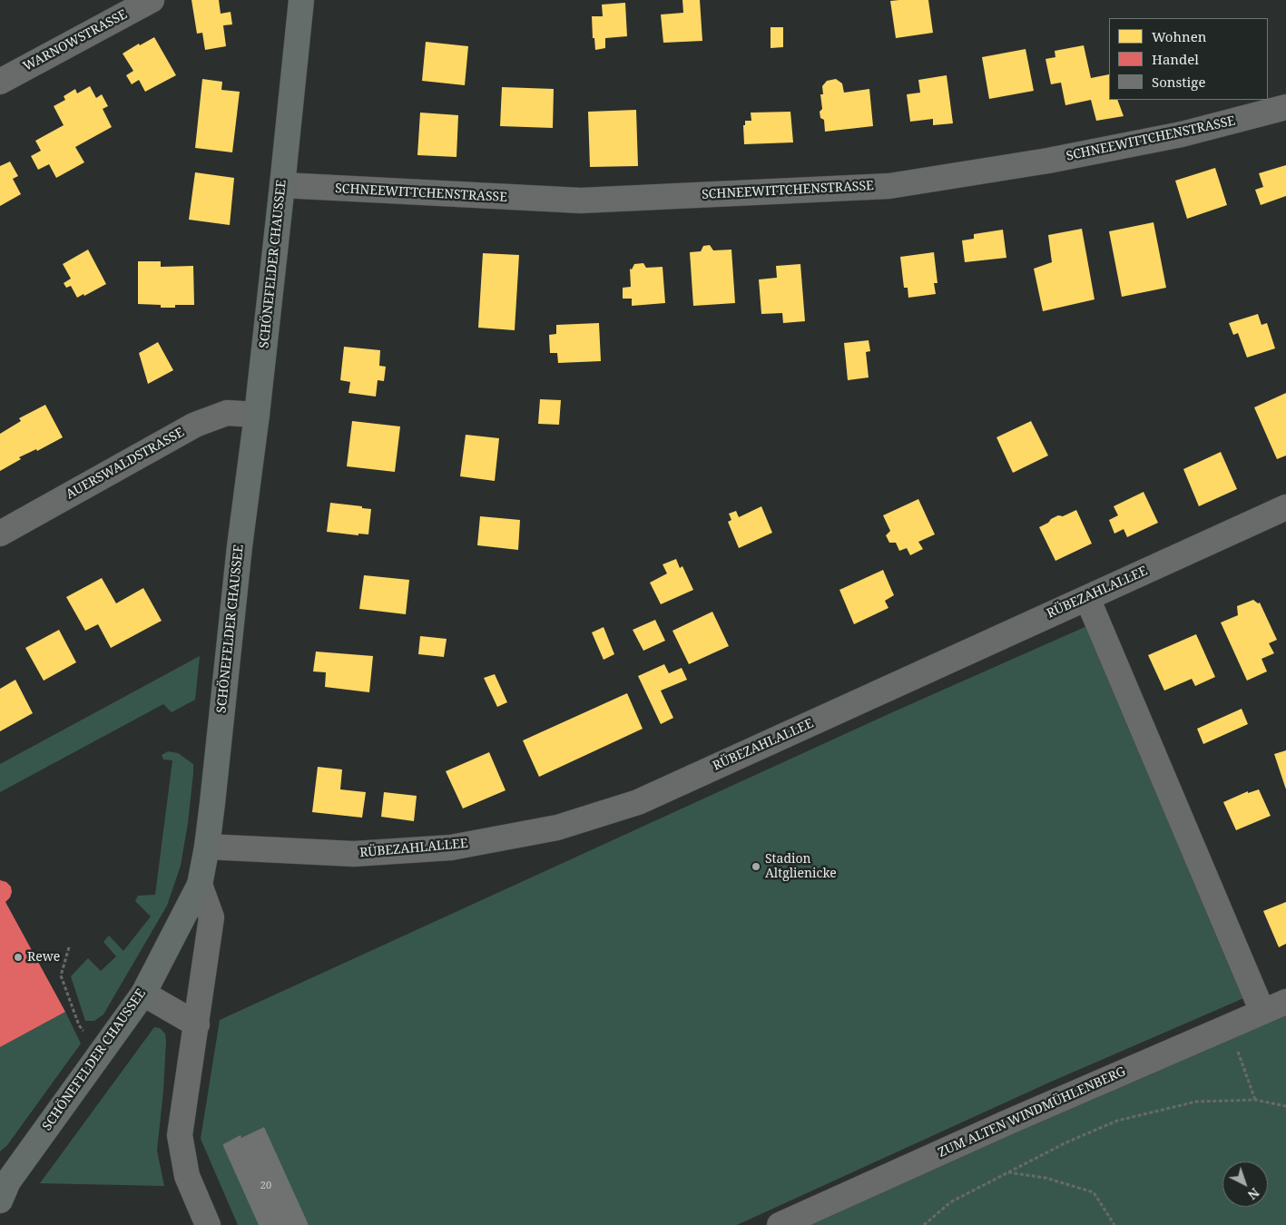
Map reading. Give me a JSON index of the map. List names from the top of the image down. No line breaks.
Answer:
{"streets":{"main road":["SCHÖNEFELDER CHAUSSEE"],"street":["WARNOWSTRASSE","SCHNEEWITTCHENSTRASSE","AUERSWALDSTRASSE","RÜBEZAHLALLEE","ZUM ALTEN WINDMÜHLENBERG"]},"crossings":[["SCHNEEWITTCHENSTRASSE","SCHÖNEFELDER CHAUSSEE"],["SCHÖNEFELDER CHAUSSEE","AUERSWALDSTRASSE"],["SCHÖNEFELDER CHAUSSEE","RÜBEZAHLALLEE"]],"places":["Stadion Altglienicke","Rewe"],"house_numbers":["20"],"legend":["Wohnen","Handel","Sonstige"],"north":"bottom right"}
